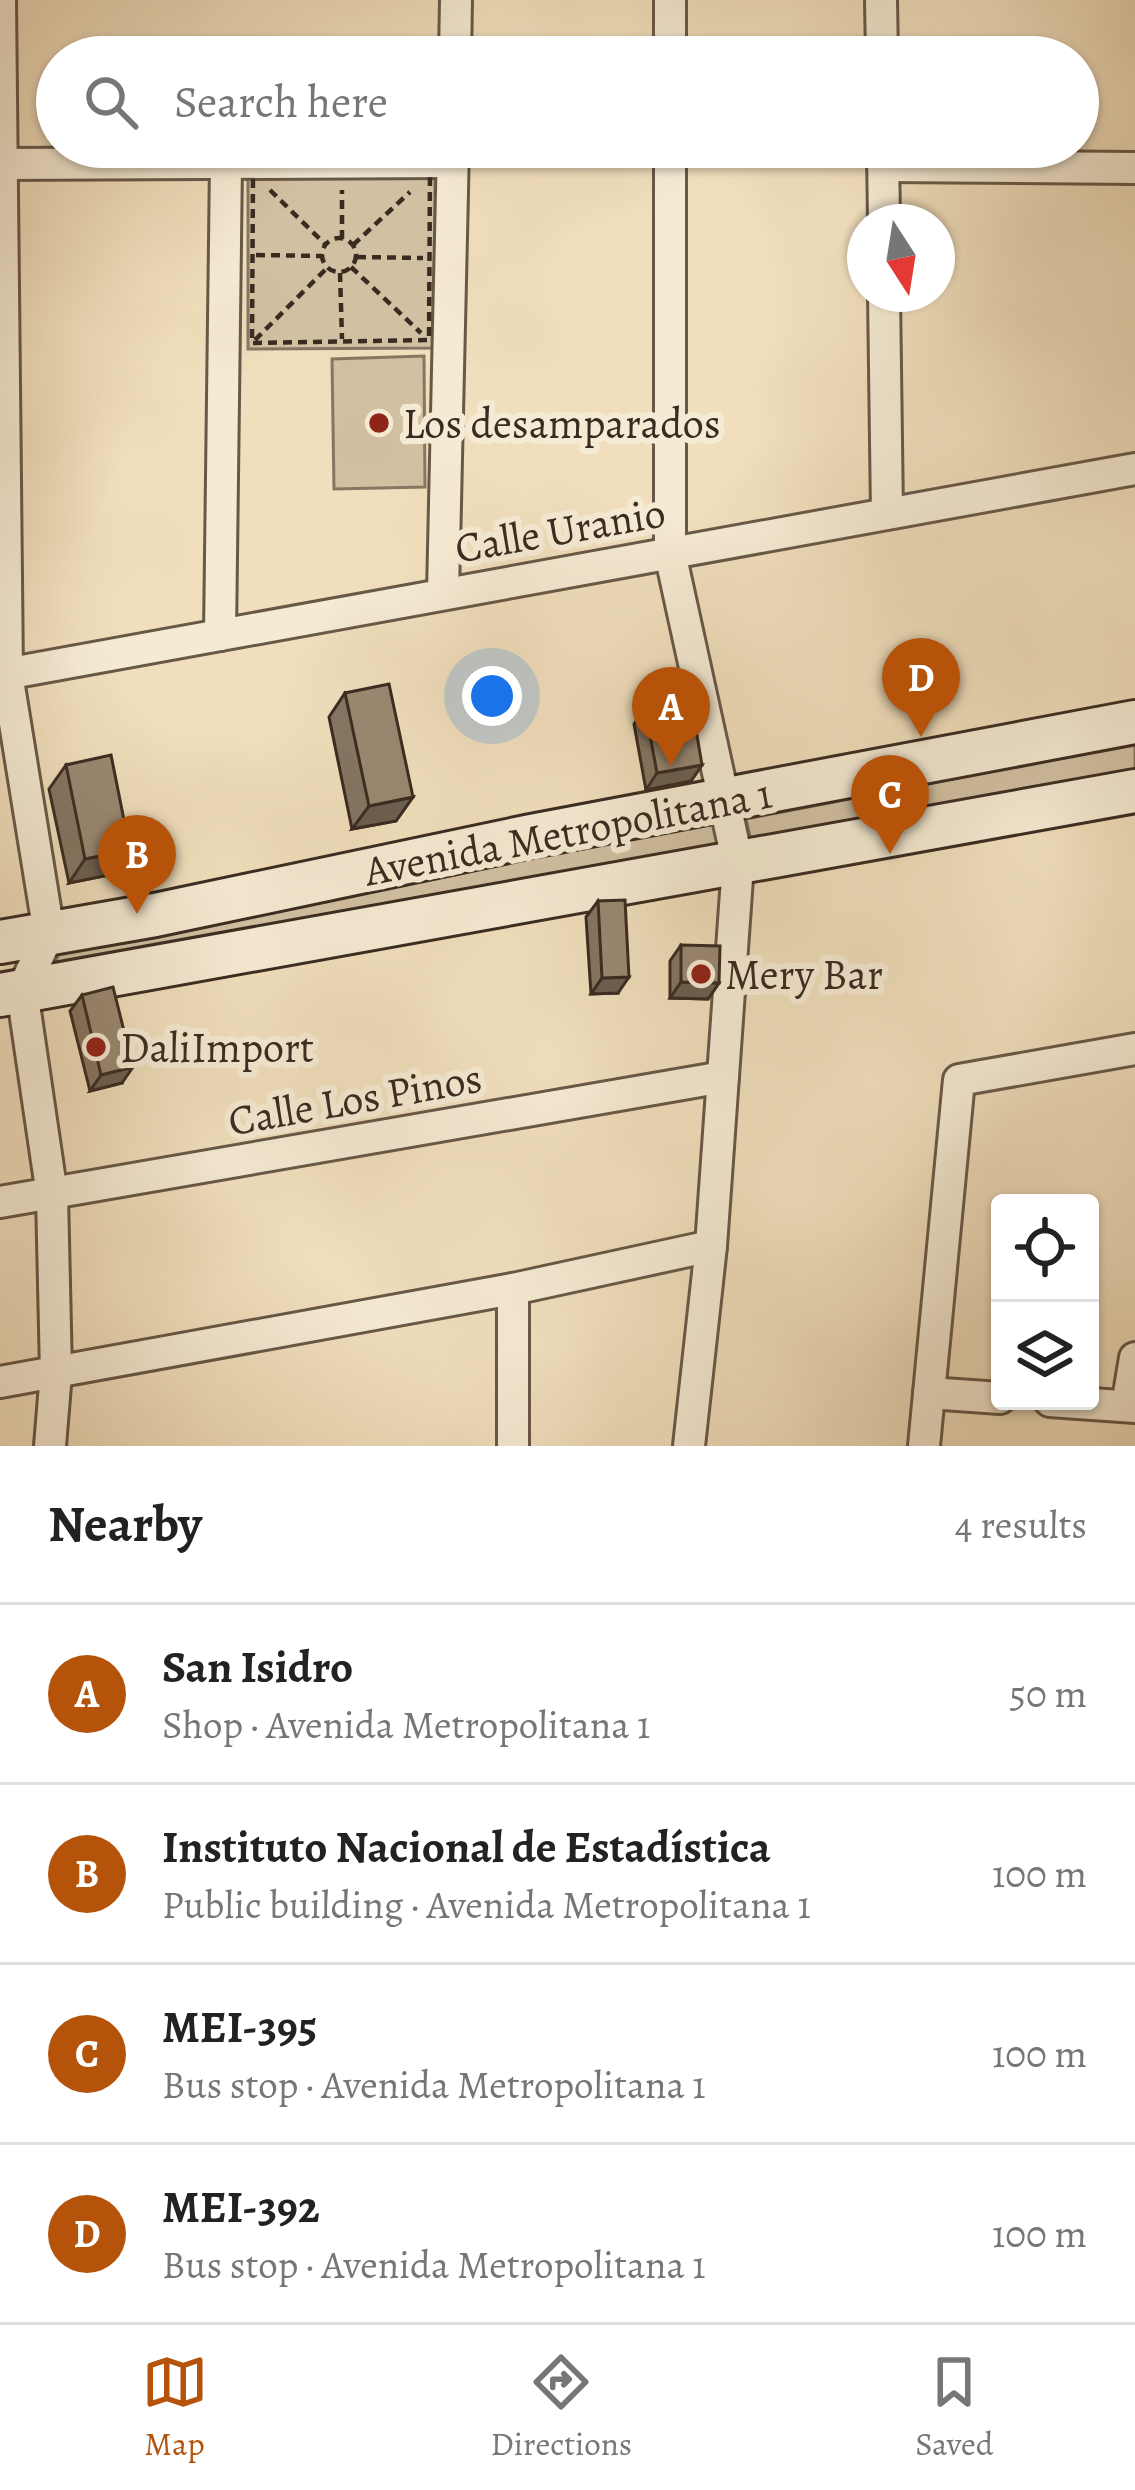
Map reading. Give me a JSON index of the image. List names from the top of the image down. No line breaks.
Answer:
{"streets":{"main road":["Avenida Metropolitana 1"],"street":["Calle Uranio","Calle Los Pinos"]},"places":["Los desamparados","Mery Bar","DaliImport"],"north":"bottom","page":{"search":"Search here","pins":["D","A","C","B"],"heading":["Nearby","4 results"],"list":[{"mark":"A","name":"San Isidro","note":"Shop · Avenida Metropolitana 1","value":"50 m"},{"mark":"B","name":"Instituto Nacional de Estadística","note":"Public building · Avenida Metropolitana 1","value":"100 m"},{"mark":"C","name":"MEI-395","note":"Bus stop · Avenida Metropolitana 1","value":"100 m"},{"mark":"D","name":"MEI-392","note":"Bus stop · Avenida Metropolitana 1","value":"100 m"}],"nav":["Map","Directions","Saved"]}}
